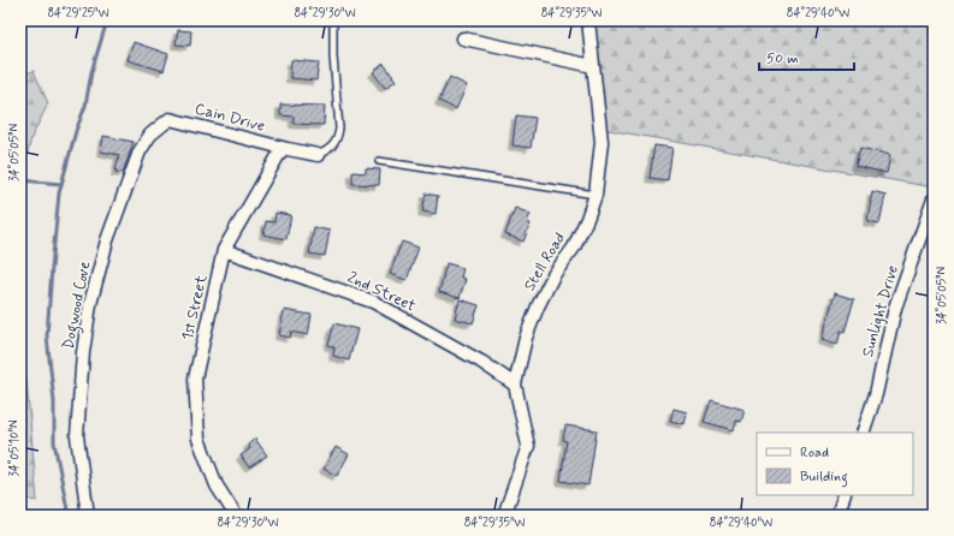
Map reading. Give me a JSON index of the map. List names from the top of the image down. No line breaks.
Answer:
{"streets":{"street":["Cain Drive","Stell Road","2nd Street","Dogwood Cove","1st Street","Sunlight Drive"]},"crossings":[["Cain Drive","Dogwood Cove"],["Cain Drive","1st Street"],["Stell Road","2nd Street"],["2nd Street","1st Street"]],"legend":["Road","Building"],"scale_bar":"50 m","coordinates":["84°29'25\"W","84°29'30\"W","84°29'35\"W","84°29'40\"W","34°05'05\"N","34°05'10\"N"]}
